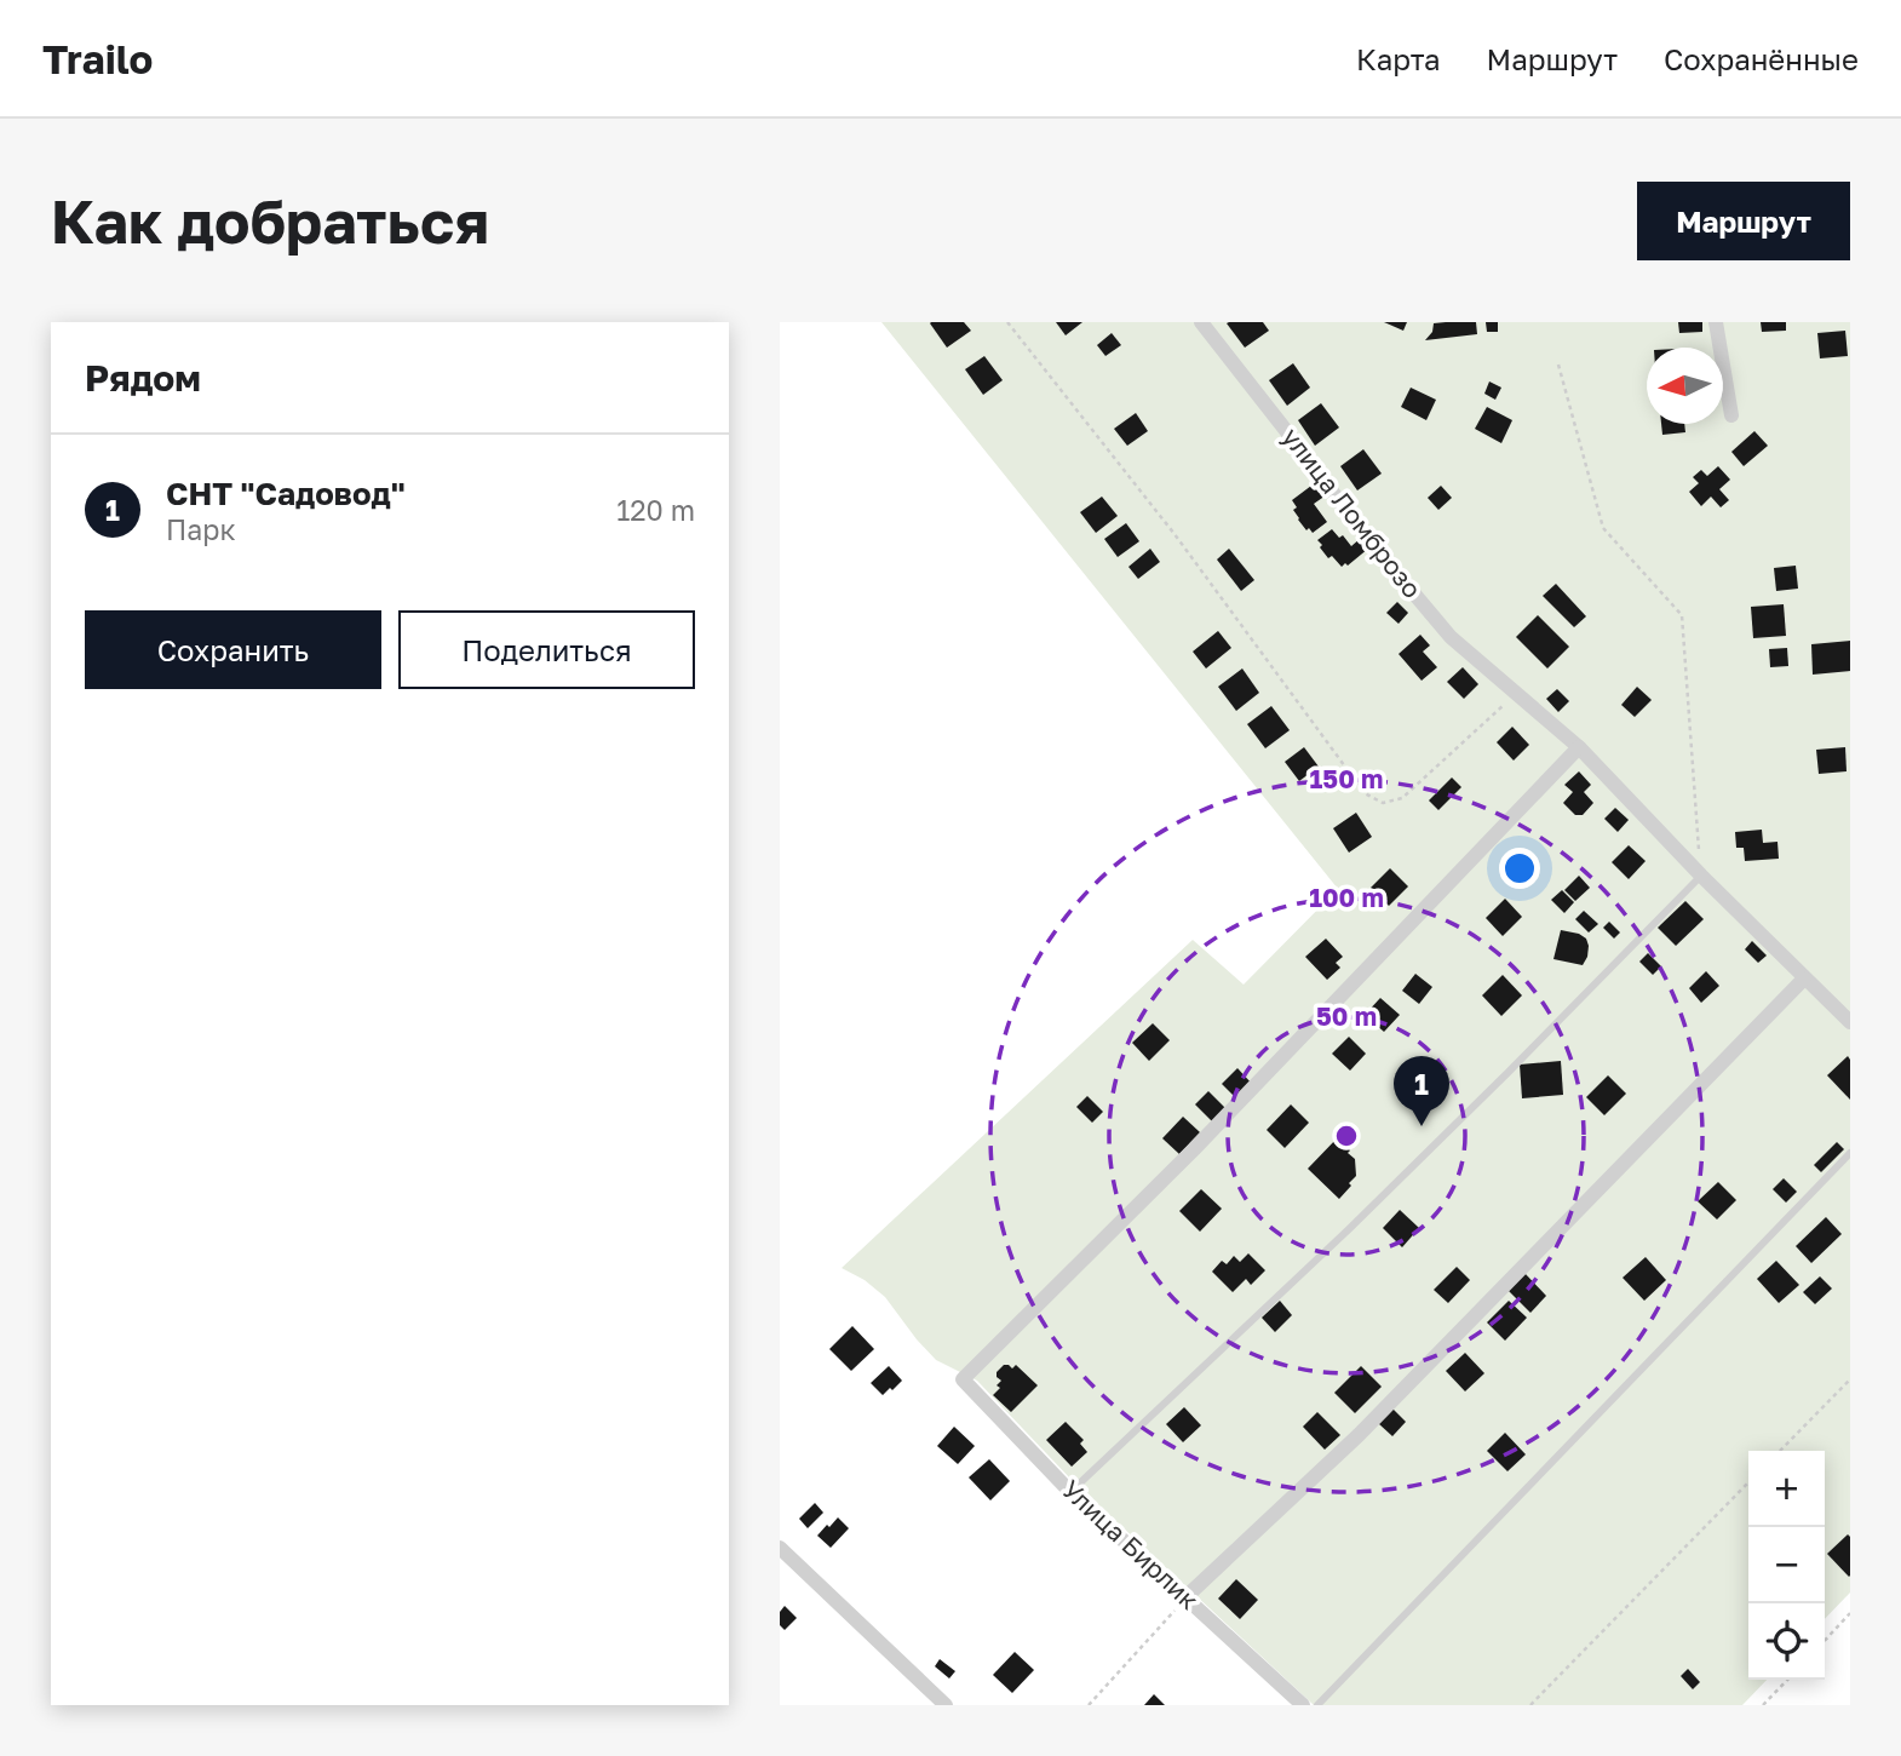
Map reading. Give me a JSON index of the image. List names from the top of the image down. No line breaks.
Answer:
{"streets":{"street":["улица Ломброзо","Улица Бирлик"]},"crossings":[["улица Ломброзо","Улица Бирлик"]],"north":"left","page":{"header":"Trailo","nav":["Карта","Маршрут","Сохранённые"],"buttons":["Маршрут",["Сохранить","Поделиться"]],"title":"Как добраться","heading":"Рядом","list":[{"mark":"1","name":"СНТ \"Садовод\"","note":"Парк","value":"120 m"}],"pins":"1","map_buttons":["+","−"]},"rings":["150 m","100 m","50 m"]}
